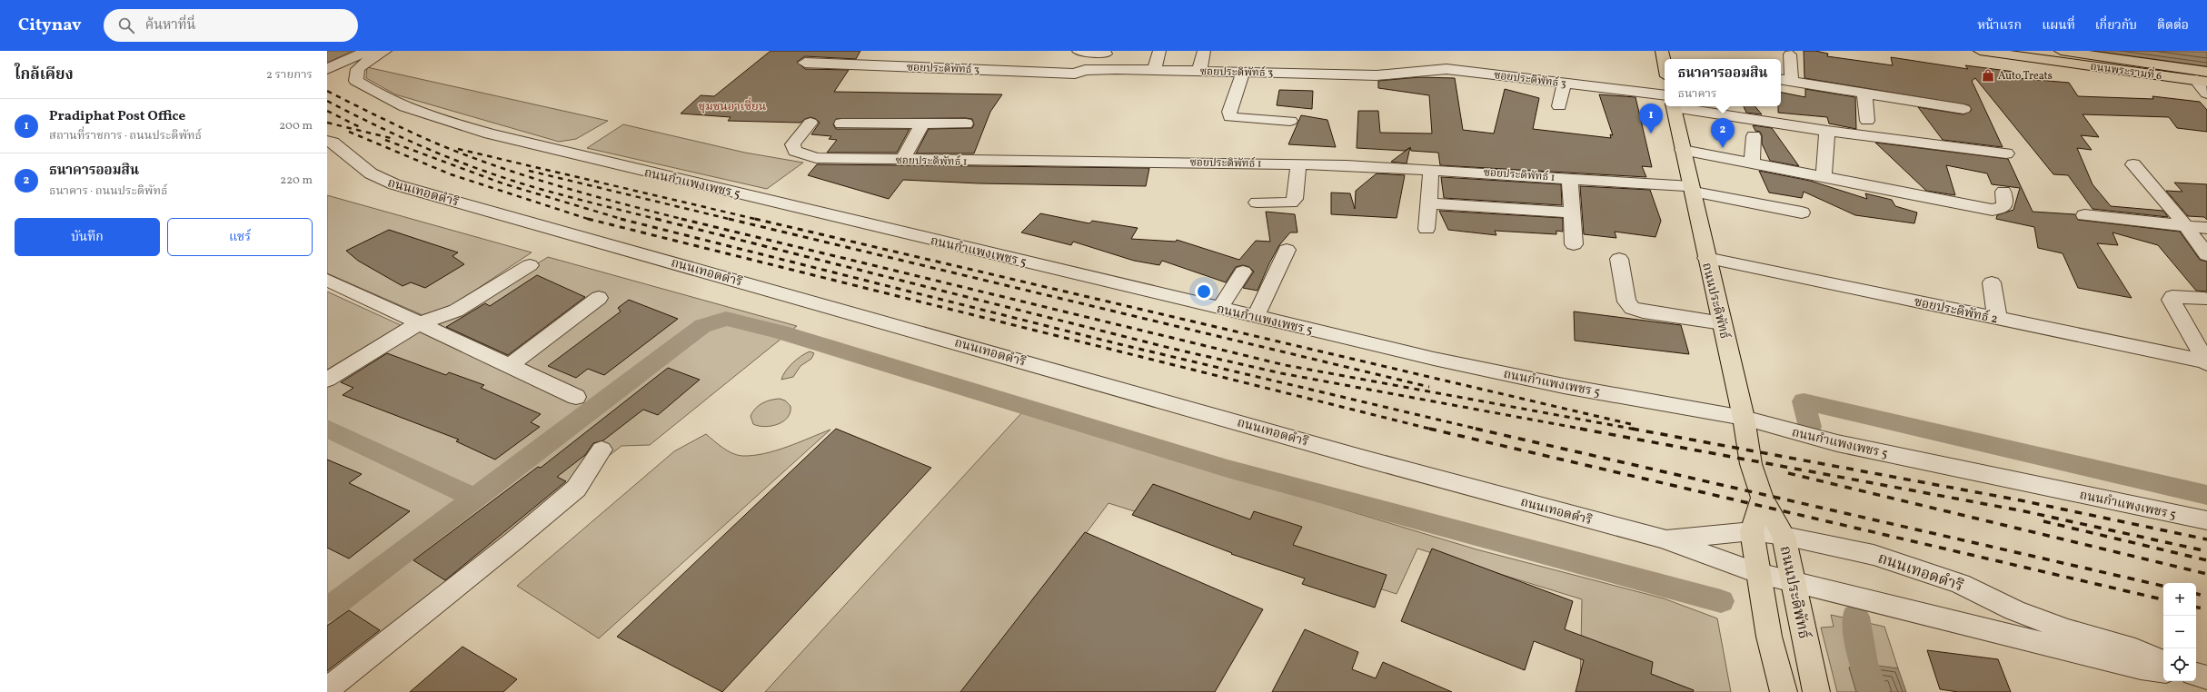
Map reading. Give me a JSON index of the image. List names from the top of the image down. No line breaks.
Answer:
{"streets":{"main road":["ถนนพระรามที่ 6","ถนนประดิพัทธ์"],"street":["ซอยประดิพัทธ์ 3","ซอยประดิพัทธ์ 1","ถนนกำแพงเพชร 5","ถนนเทอดดำริ","ซอยประดิพัทธ์ 2"]},"crossings":[["ซอยประดิพัทธ์ 1","ถนนประดิพัทธ์"],["ถนนกำแพงเพชร 5","ถนนประดิพัทธ์"],["ถนนเทอดดำริ","ถนนประดิพัทธ์"],["ถนนประดิพัทธ์","ซอยประดิพัทธ์ 2"]],"districts":["ชุมชนอาเซี่ยน"],"places":{"shop":["Auto Treats"]},"page":{"header":"Citynav","search":"ค้นหาที่นี่","nav":["หน้าแรก","แผนที่","เกี่ยวกับ","ติดต่อ"],"heading":["ใกล้เคียง","2 รายการ"],"popup":["ธนาคารออมสิน","ธนาคาร"],"list":[{"mark":"1","name":"Pradiphat Post Office","note":"สถานที่ราชการ · ถนนประดิพัทธ์","value":"200 m"},{"mark":"2","name":"ธนาคารออมสิน","note":"ธนาคาร · ถนนประดิพัทธ์","value":"220 m"}],"pins":["1","2"],"buttons":["บันทึก","แชร์"],"map_buttons":["+","−"]}}
